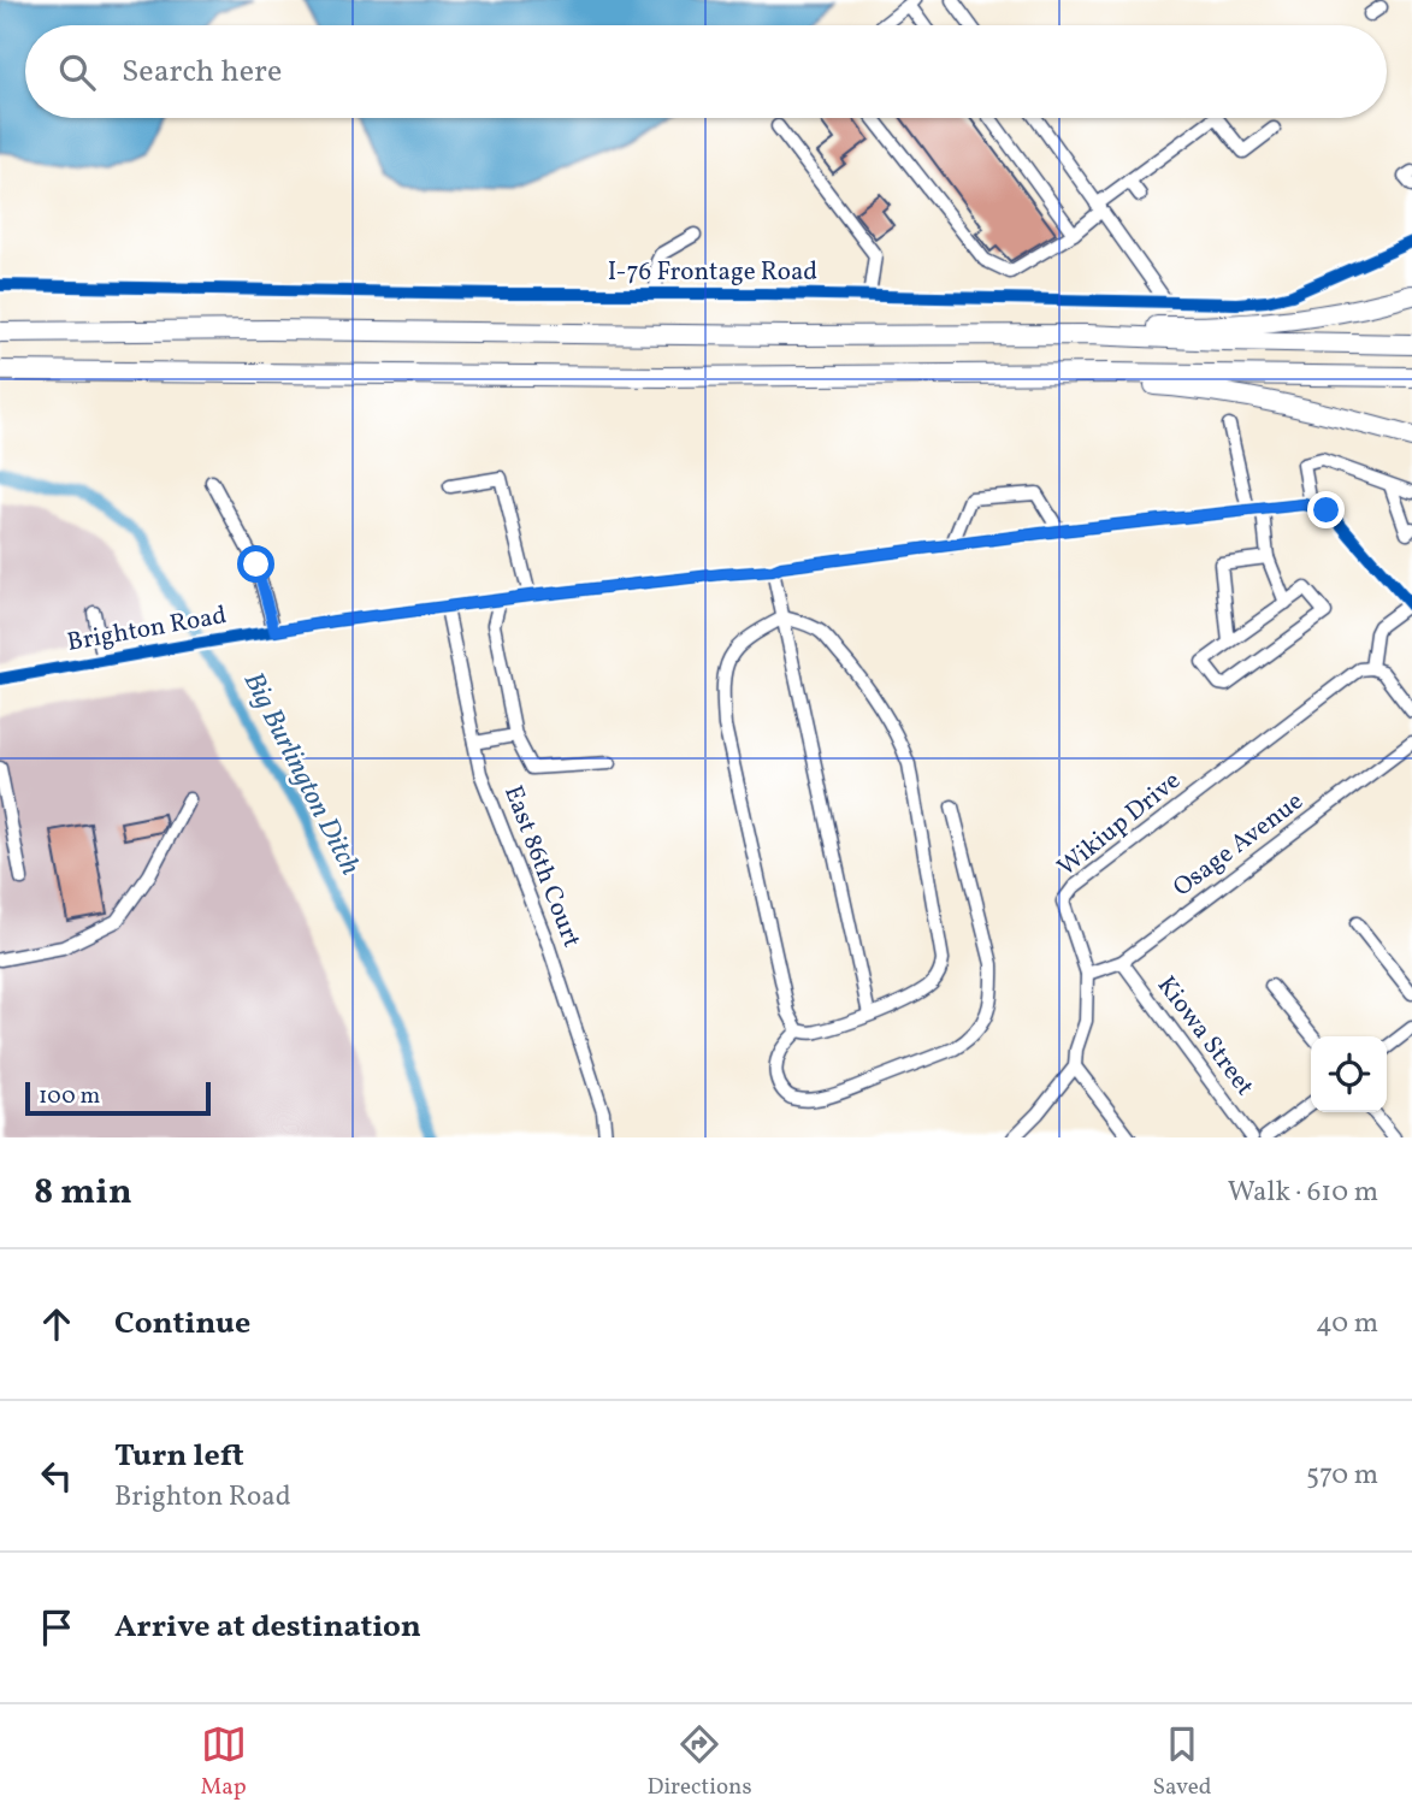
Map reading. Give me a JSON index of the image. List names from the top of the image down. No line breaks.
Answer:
{"streets":{"street":["I-76 Frontage Road","Brighton Road","Wikiup Drive","Osage Avenue","East 86th Court","Kiowa Street"]},"crossings":[["Brighton Road","East 86th Court"],["Wikiup Drive","Osage Avenue"],["Osage Avenue","Kiowa Street"]],"water":["Big Burlington Ditch"],"scale_bar":"100 m","page":{"search":"Search here","scale":"100 m","heading":["8 min","Walk · 610 m"],"list":[["Continue","40 m"],["Turn left","Brighton Road","570 m"],"Arrive at destination"],"nav":["Map","Directions","Saved"]}}
